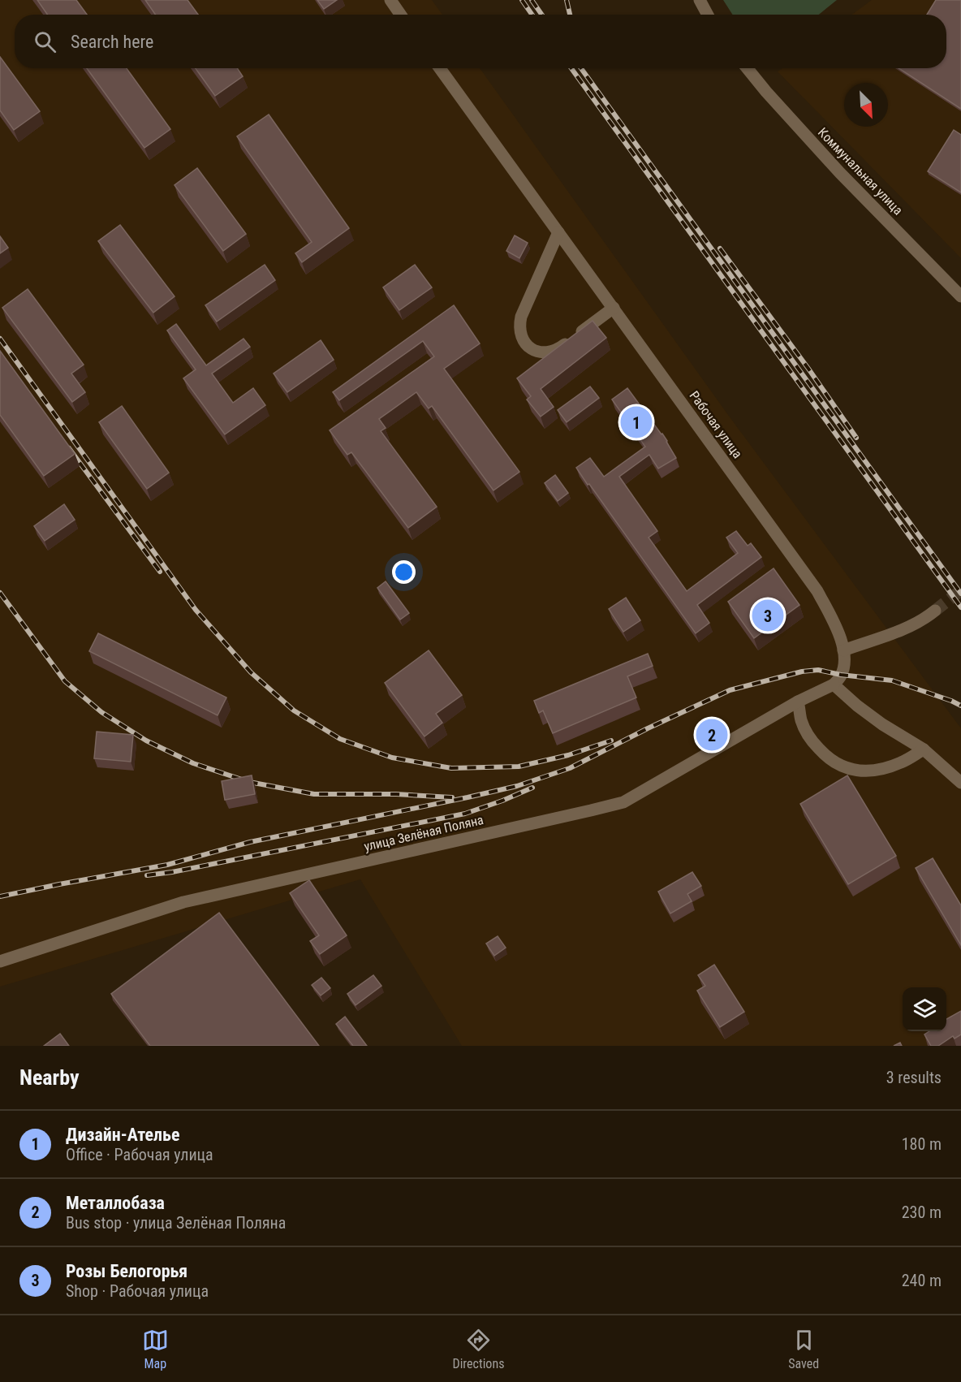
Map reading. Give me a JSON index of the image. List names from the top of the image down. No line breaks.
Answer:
{"streets":{"street":["Коммунальная улица","Рабочая улица","улица Зелёная Поляна"]},"crossings":[["Рабочая улица","улица Зелёная Поляна"]],"north":"bottom right","page":{"search":"Search here","pins":["1","3","2"],"heading":["Nearby","3 results"],"list":[{"mark":"1","name":"Дизайн-Ателье","note":"Office · Рабочая улица","value":"180 m"},{"mark":"2","name":"Металлобаза","note":"Bus stop · улица Зелёная Поляна","value":"230 m"},{"mark":"3","name":"Розы Белогорья","note":"Shop · Рабочая улица","value":"240 m"}],"nav":["Map","Directions","Saved"]}}
